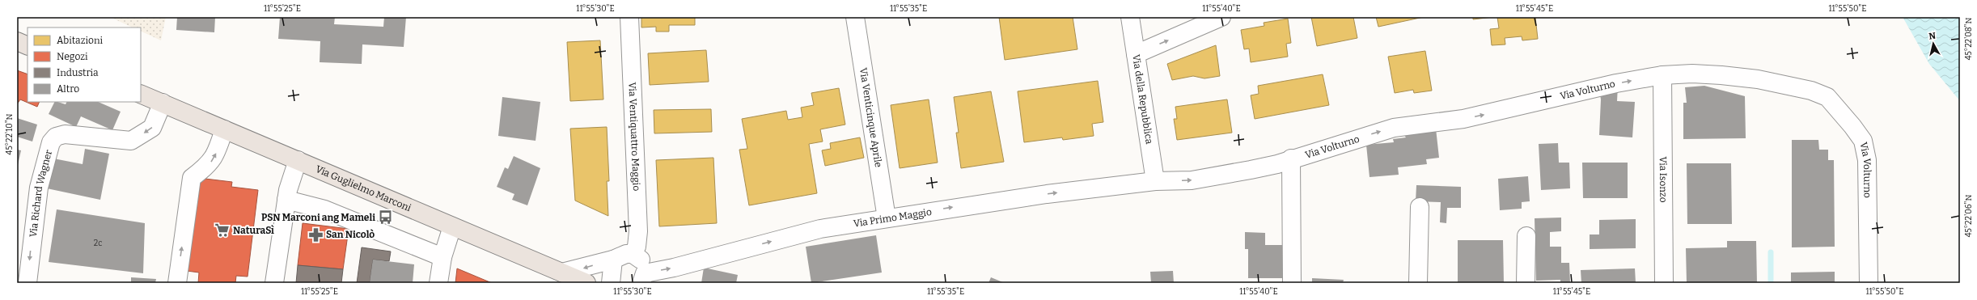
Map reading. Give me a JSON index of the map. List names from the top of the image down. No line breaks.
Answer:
{"streets":{"main road":["Via Guglielmo Marconi"],"street":["Via Volturno","Via della Repubblica","Via Venticinque Aprile","Via Ventiquattro Maggio","Via Isonzo","Via Richard Wagner","Via Primo Maggio"]},"crossings":[["Via Volturno","Via della Repubblica"],["Via Volturno","Via Isonzo"],["Via Volturno","Via Primo Maggio"],["Via della Repubblica","Via Primo Maggio"],["Via Venticinque Aprile","Via Primo Maggio"],["Via Guglielmo Marconi","Via Richard Wagner"]],"one_way":["Via Volturno","Via Primo Maggio"],"places":{"bus stop":["PSN Marconi ang Mameli"],"supermarket":["NaturaSì"],"pharmacy":["San Nicolò"]},"house_numbers":["2c"],"legend":["Abitazioni","Negozi","Industria","Altro"],"north":"top","coordinates":["11°55'25\"E","11°55'30\"E","11°55'35\"E","11°55'40\"E","11°55'45\"E","11°55'50\"E","45°22'08\"N","45°22'10\"N","45°22'06\"N"]}
